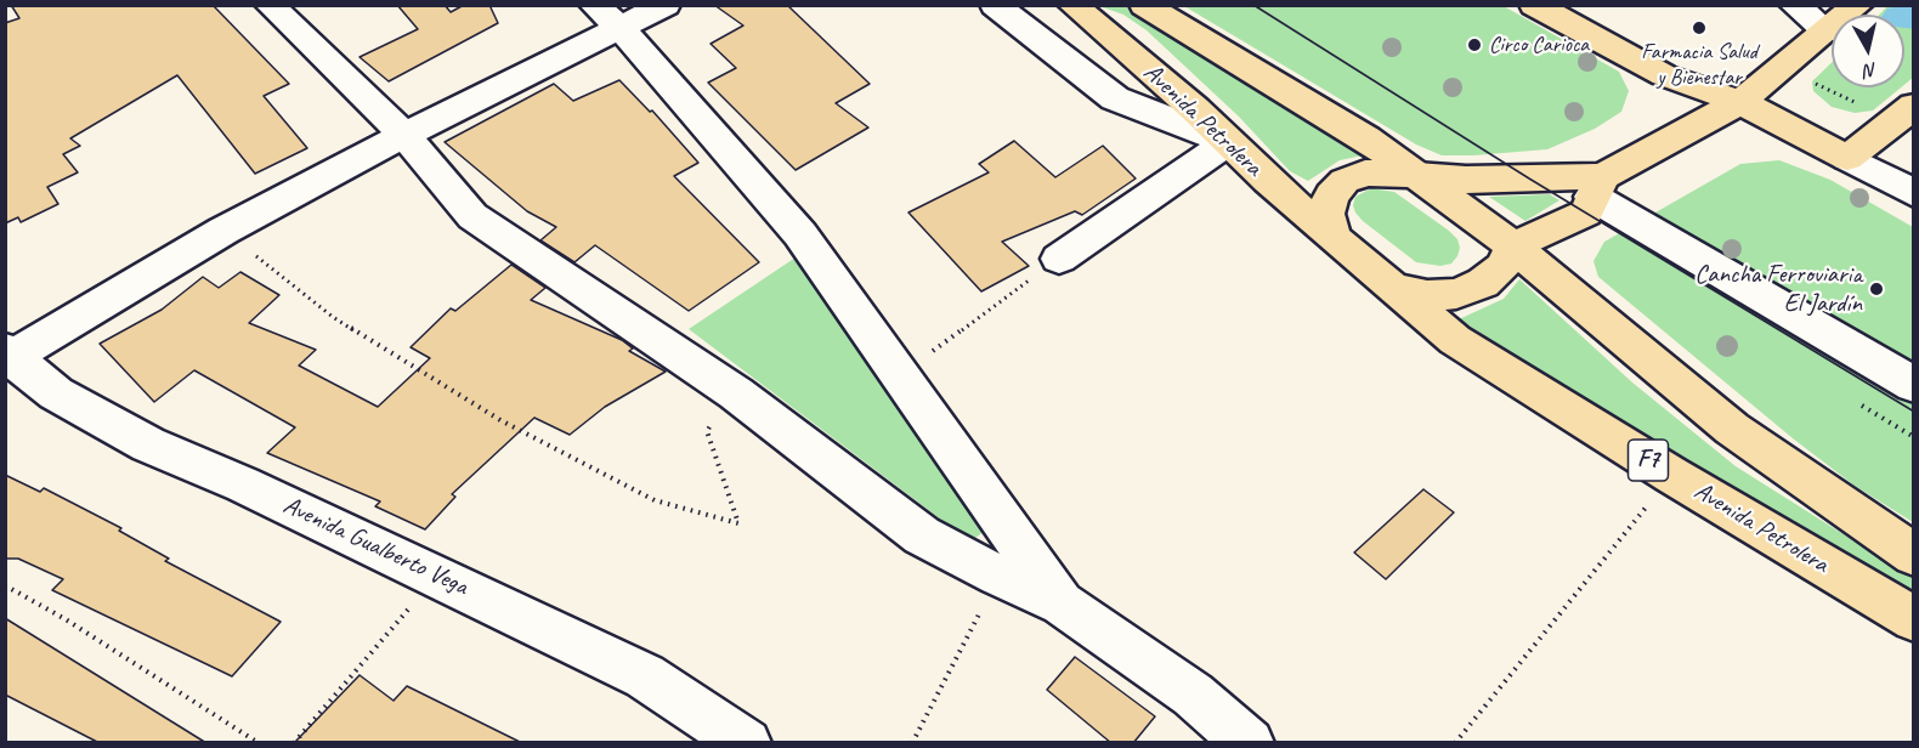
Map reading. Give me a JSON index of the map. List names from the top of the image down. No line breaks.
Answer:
{"streets":{"main road":["Avenida Petrolera","F7"],"street":["Avenida Gualberto Vega"]},"crossings":[["Avenida Petrolera","F7"]],"places":["Farmacia Salud y Bienestar","Circo Carioca","Cancha Ferroviaria El Jardín"],"north":"bottom"}
